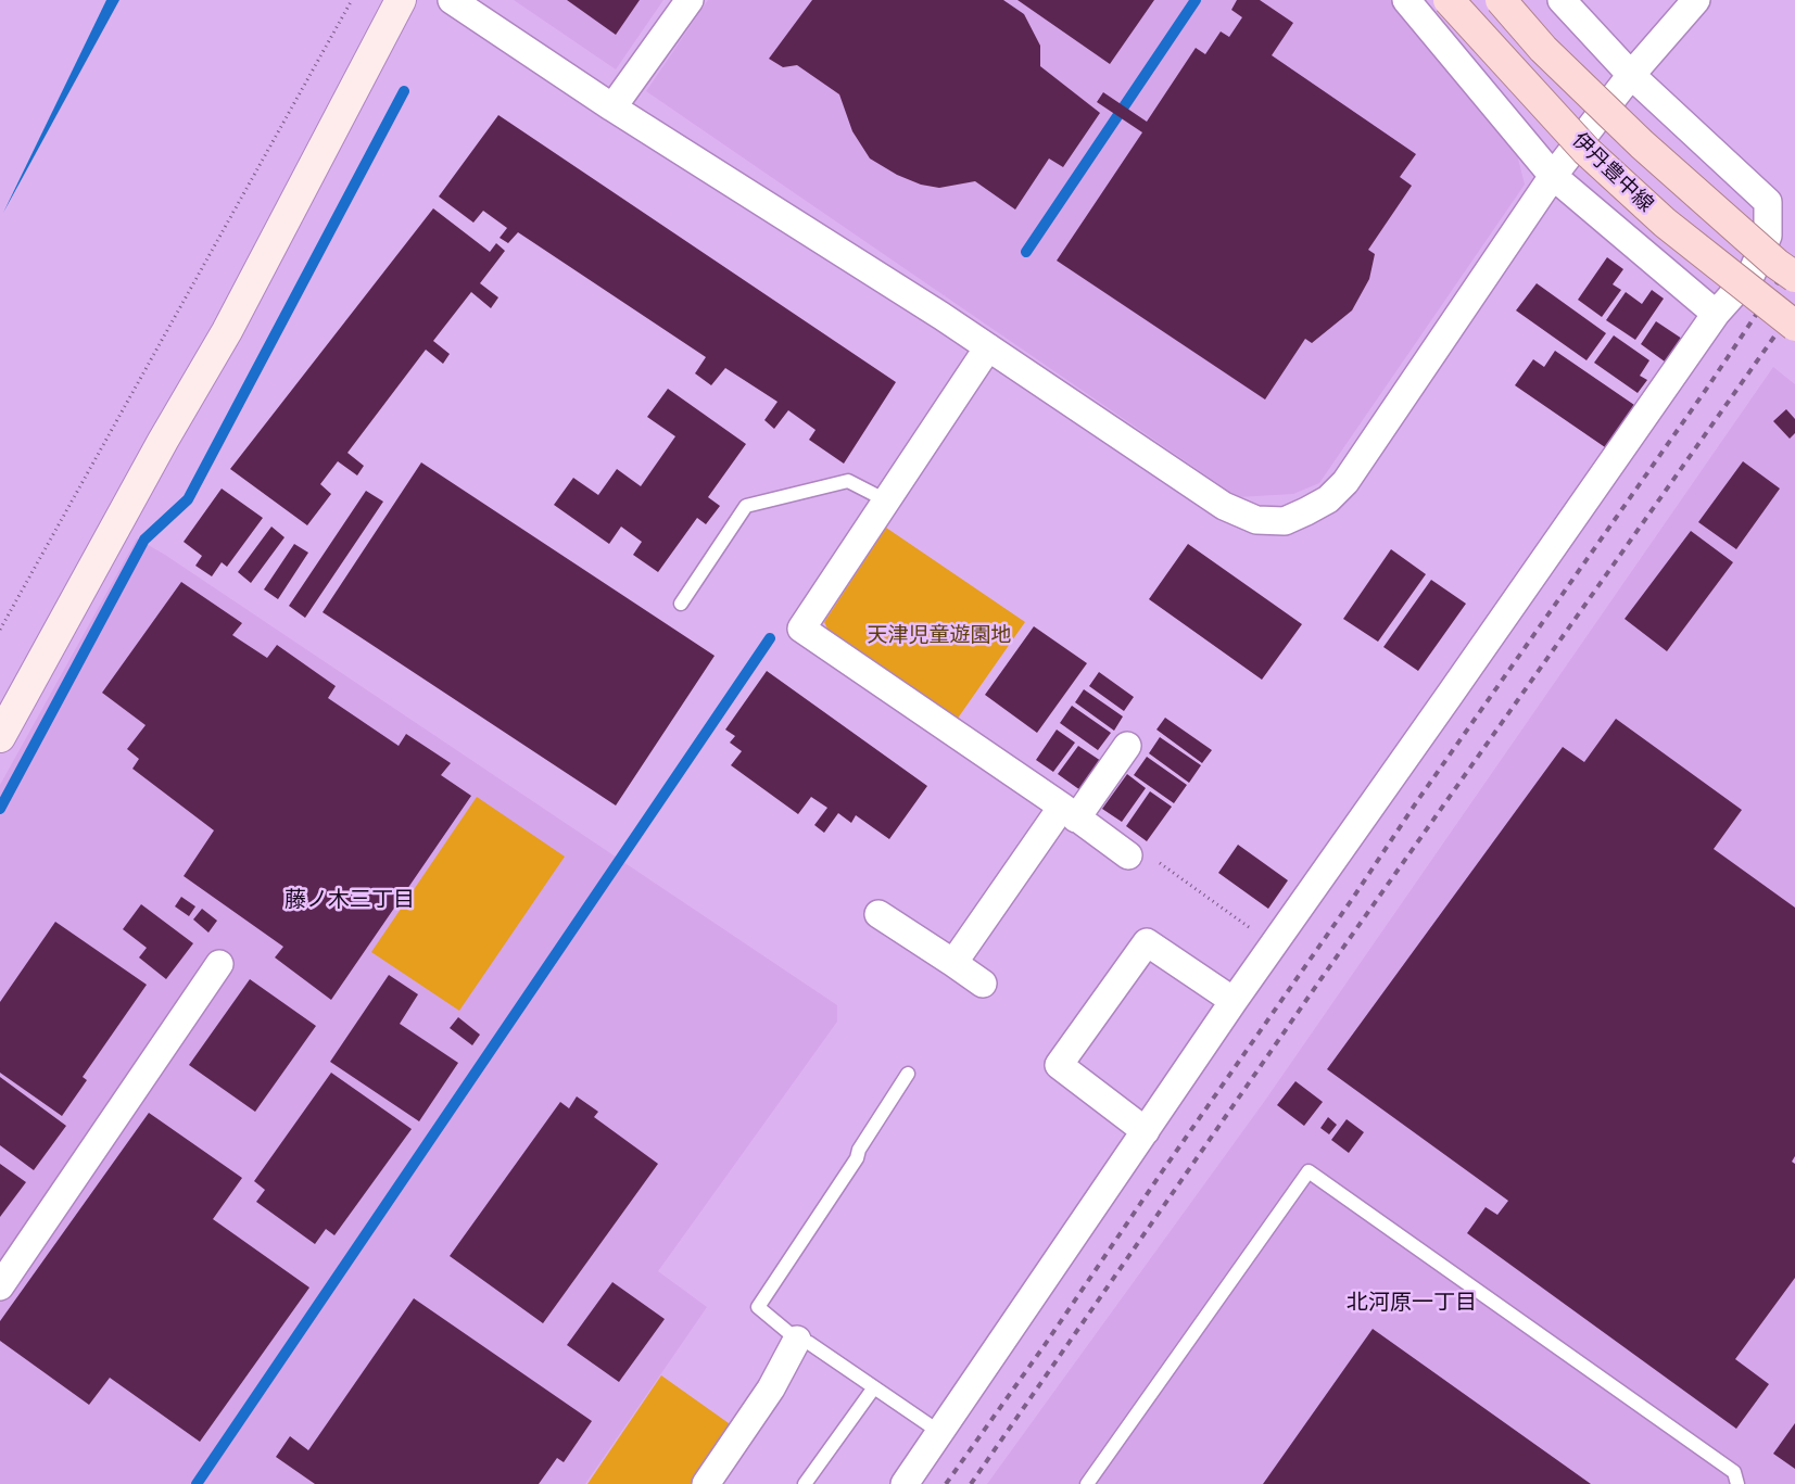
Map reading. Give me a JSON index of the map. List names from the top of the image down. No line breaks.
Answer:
{"streets":{"main road":["伊丹豊中線"]},"districts":["藤ノ木三丁目","北河原一丁目"],"parks":["天津児童遊園地"]}
